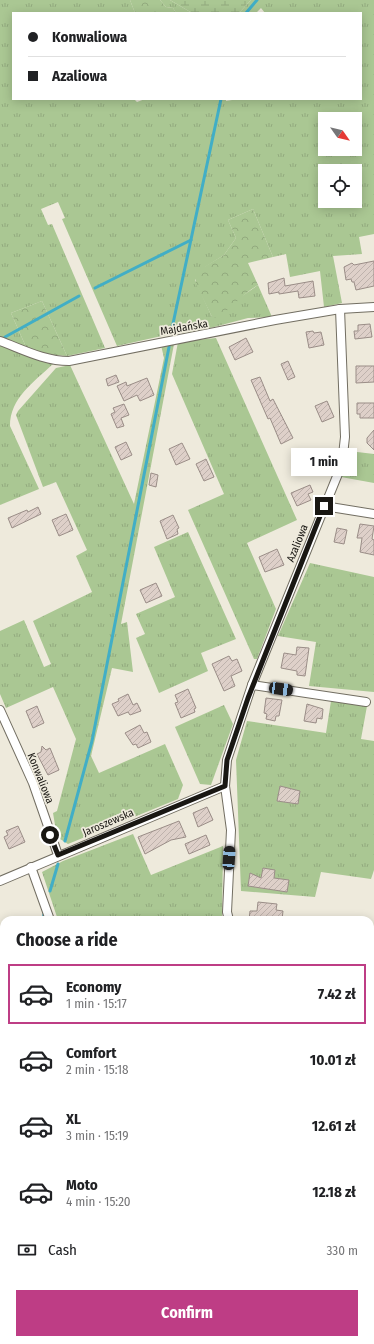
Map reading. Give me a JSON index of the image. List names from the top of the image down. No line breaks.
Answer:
{"streets":{"street":["Majdańska","Azaliowa","Konwaliowa","Jaroszewska"]},"crossings":[["Majdańska","Azaliowa"],["Azaliowa","Jaroszewska"],["Konwaliowa","Jaroszewska"]],"north":"bottom right","page":{"banner":["Konwaliowa","Azaliowa"],"bubble":"1 min","heading":"Choose a ride","list":[{"name":"Economy","note":"1 min · 15:17","value":"7.42 zł"},{"name":"Comfort","note":"2 min · 15:18","value":"10.01 zł"},{"name":"XL","note":"3 min · 15:19","value":"12.61 zł"},{"name":"Moto","note":"4 min · 15:20","value":"12.18 zł"}],"pay":["Cash","330 m"],"buttons":"Confirm"}}
